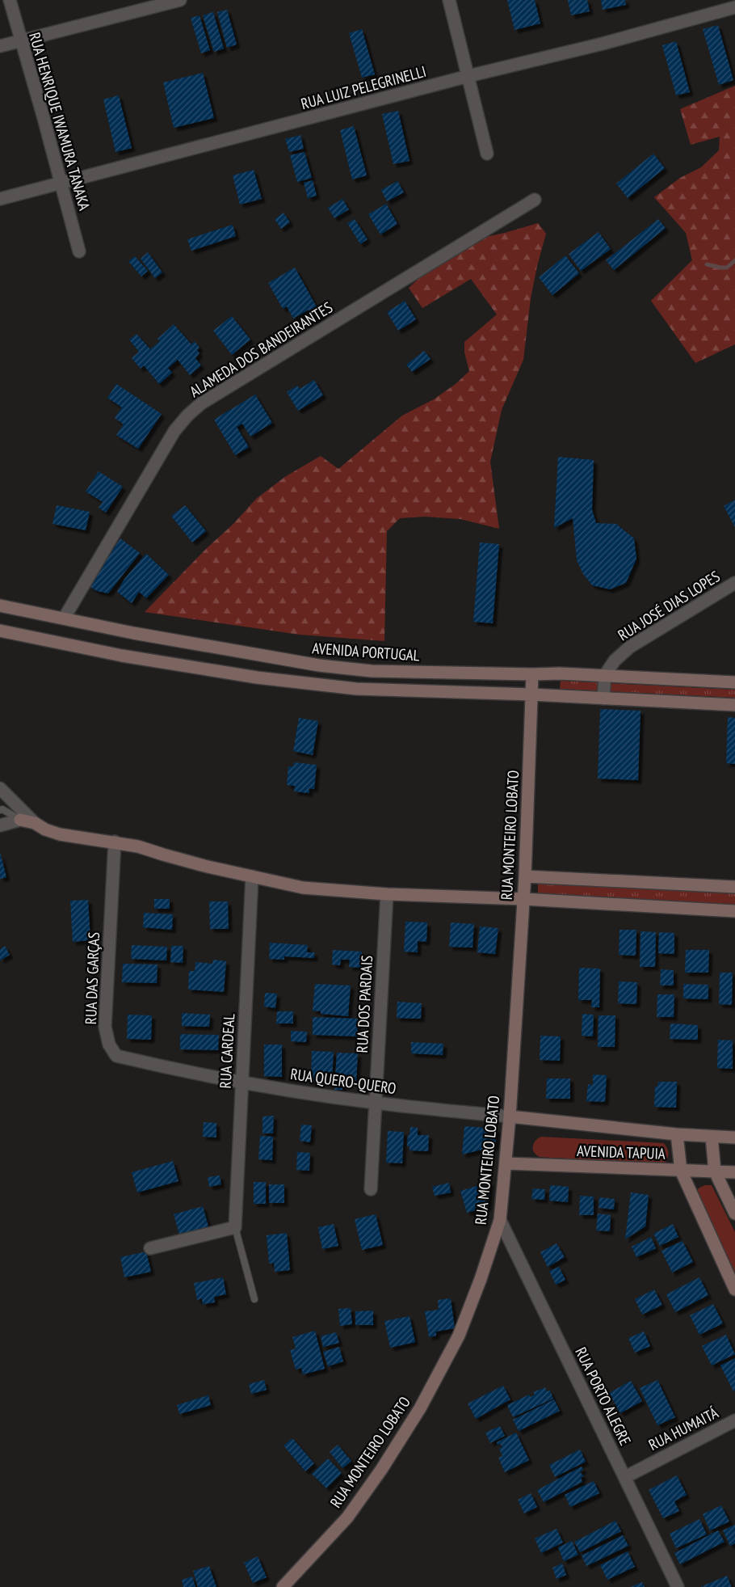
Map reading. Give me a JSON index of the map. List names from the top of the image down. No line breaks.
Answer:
{"streets":{"main road":["AVENIDA PORTUGAL","RUA MONTEIRO LOBATO","AVENIDA TAPUIA"],"street":["RUA LUIZ PELEGRINELLI","RUA HENRIQUE IWAMURA TANAKA","ALAMEDA DOS BANDEIRANTES","RUA JOSÉ DIAS LOPES","RUA DAS GARÇAS","RUA DOS PARDAIS","RUA CARDEAL","RUA QUERO-QUERO","RUA PORTO ALEGRE","RUA HUMAITÁ"]},"crossings":[["RUA LUIZ PELEGRINELLI","RUA HENRIQUE IWAMURA TANAKA"],["ALAMEDA DOS BANDEIRANTES","AVENIDA PORTUGAL"],["RUA JOSÉ DIAS LOPES","AVENIDA PORTUGAL"],["AVENIDA PORTUGAL","RUA MONTEIRO LOBATO"],["RUA MONTEIRO LOBATO","RUA QUERO-QUERO"],["RUA MONTEIRO LOBATO","AVENIDA TAPUIA"],["RUA MONTEIRO LOBATO","RUA PORTO ALEGRE"],["RUA DAS GARÇAS","RUA QUERO-QUERO"],["RUA DOS PARDAIS","RUA QUERO-QUERO"],["RUA CARDEAL","RUA QUERO-QUERO"],["RUA QUERO-QUERO","AVENIDA TAPUIA"],["RUA PORTO ALEGRE","RUA HUMAITÁ"]]}
